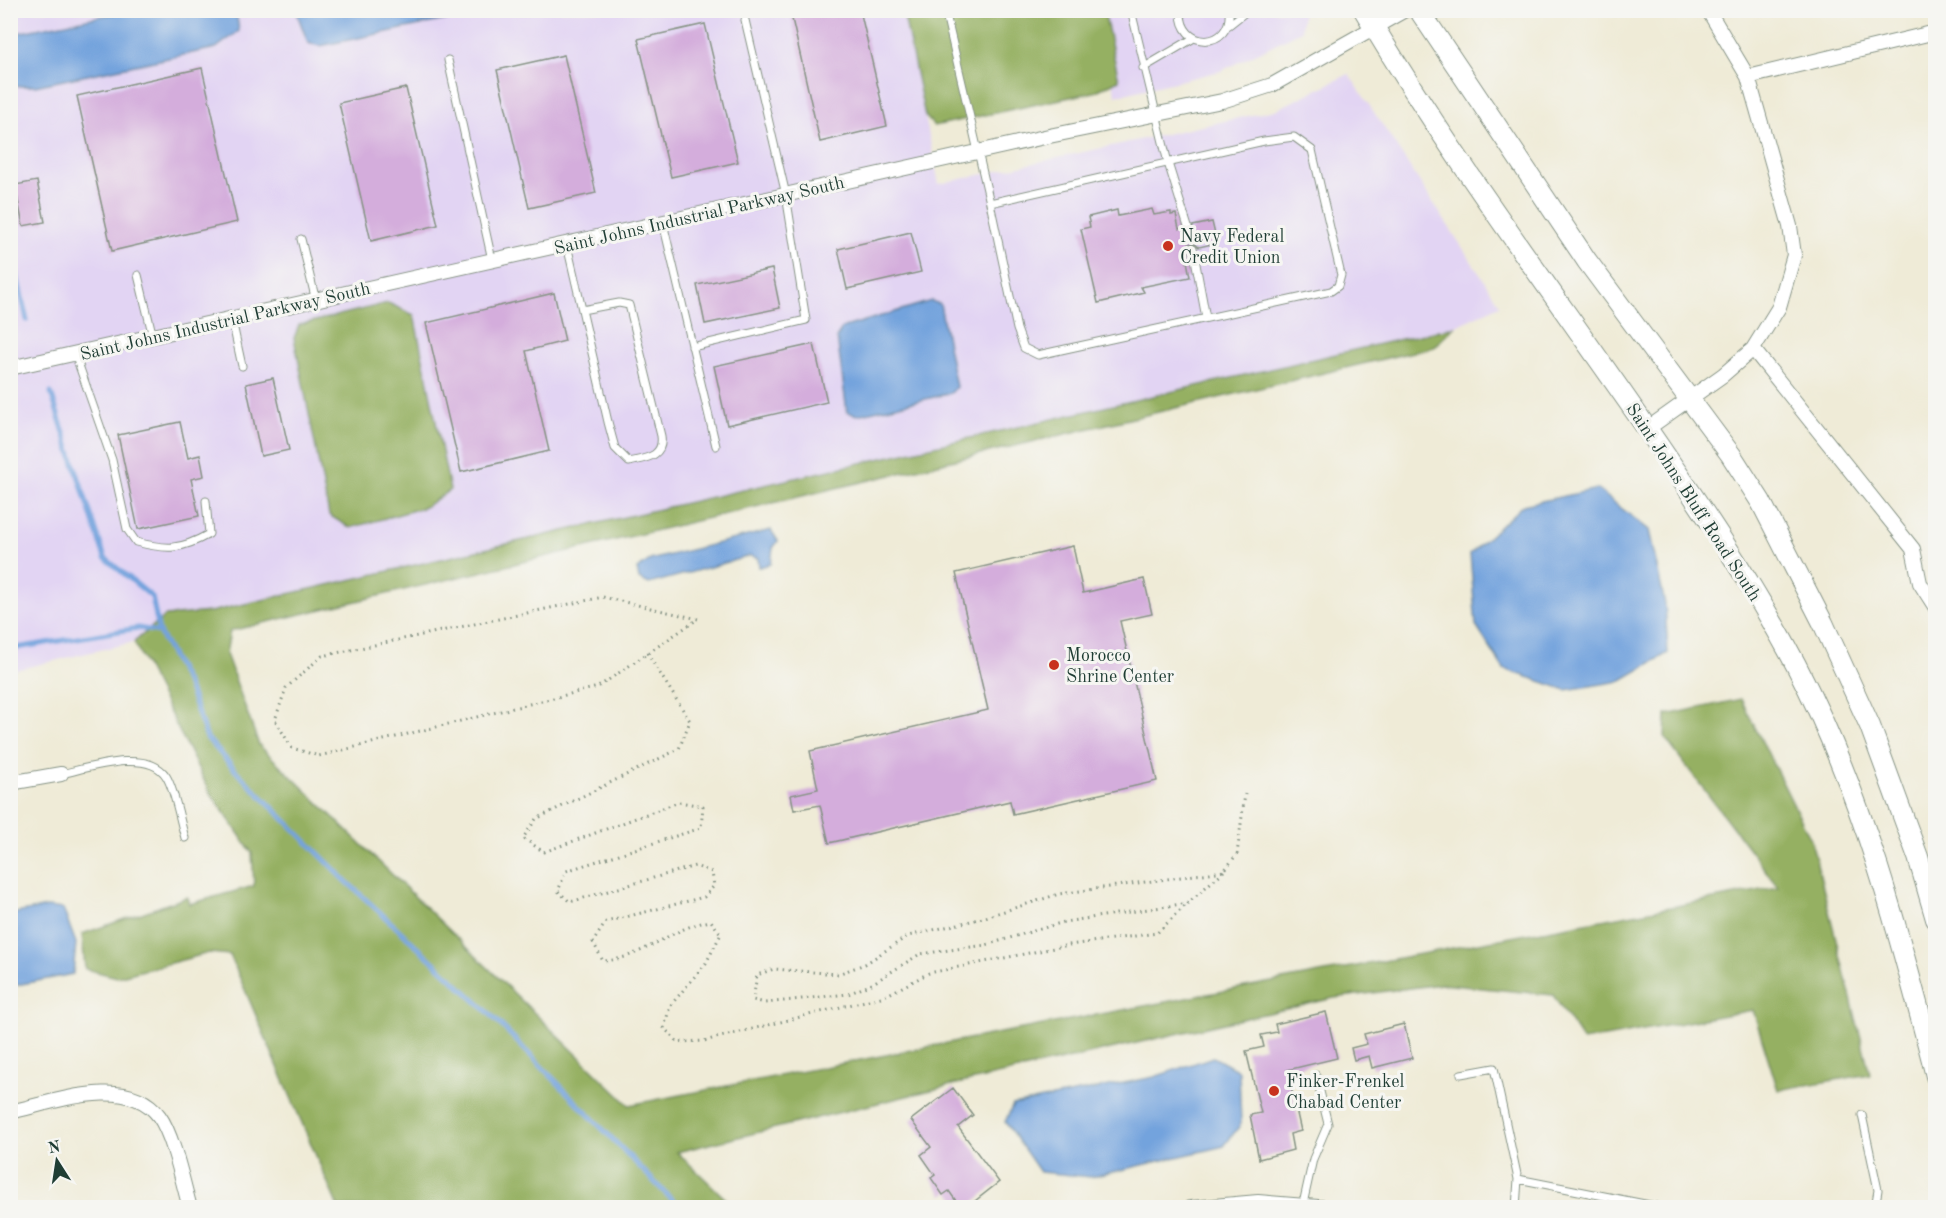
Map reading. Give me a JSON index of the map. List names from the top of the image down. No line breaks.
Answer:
{"streets":{"main road":["Saint Johns Bluff Road South"],"street":["Saint Johns Industrial Parkway South"]},"crossings":[["Saint Johns Industrial Parkway South","Saint Johns Bluff Road South"]],"places":["Navy Federal Credit Union","Morocco Shrine Center","Finker-Frenkel Chabad Center"],"north":"top"}
